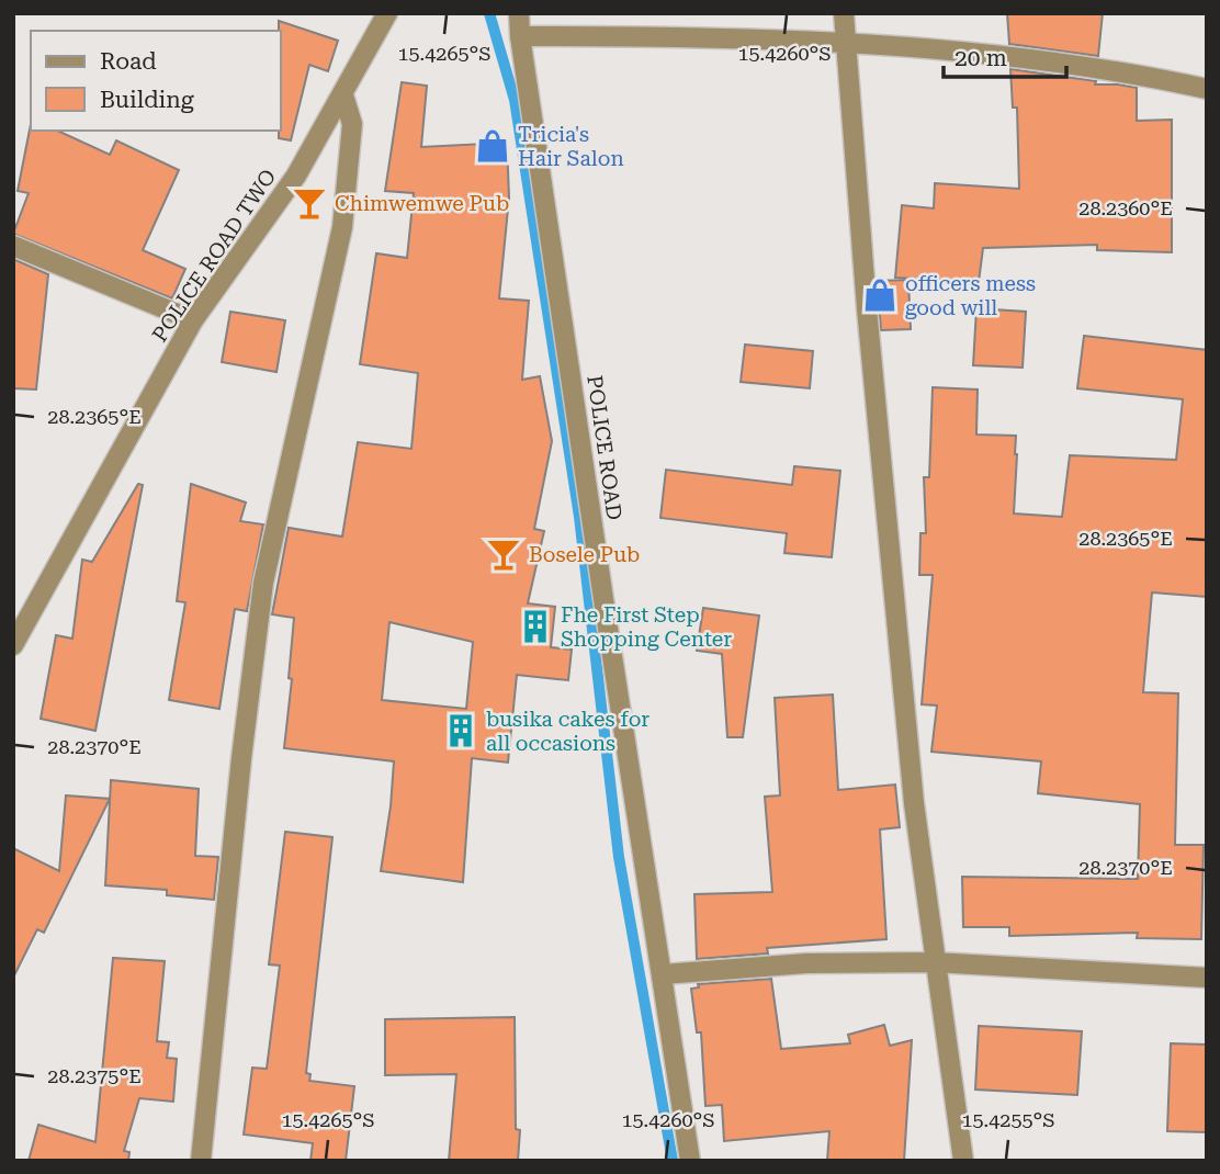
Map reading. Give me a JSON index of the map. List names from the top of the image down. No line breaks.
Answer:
{"streets":{"street":["POLICE ROAD TWO","POLICE ROAD"]},"places":{"shop":["Tricia's Hair Salon","officers mess good will"],"bar":["Chimwemwe Pub","Bosele Pub"],"building":["Fhe First Step Shopping Center","busika cakes for all occasions"]},"legend":["Road","Building"],"scale_bar":"20 m","coordinates":["15.4265°S","15.4260°S","28.2360°E","28.2365°E","28.2370°E","28.2375°E","15.4255°S"]}
